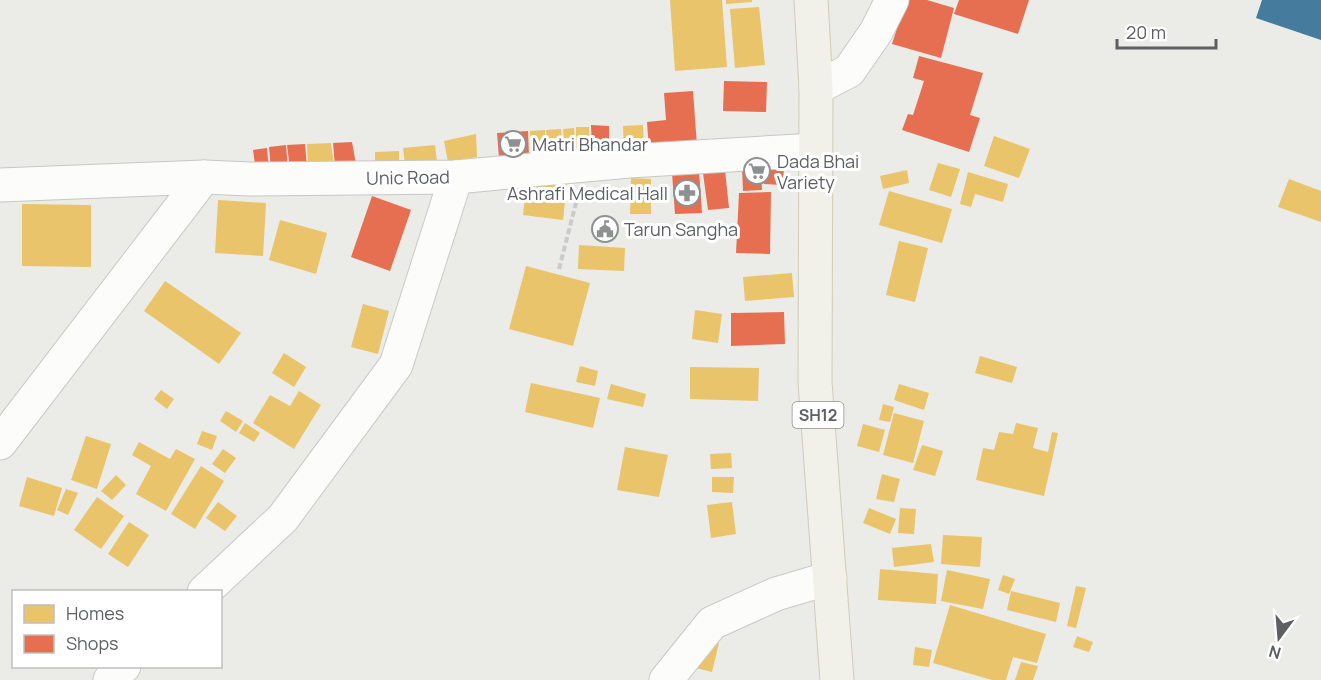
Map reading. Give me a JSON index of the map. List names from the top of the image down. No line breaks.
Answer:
{"streets":{"main road":["SH12"],"street":["Unic Road"]},"crossings":[["Unic Road","SH12"]],"places":{"supermarket":["Matri Bhandar","Dada Bhai Variety"],"pharmacy":["Ashrafi Medical Hall"],"public building":["Tarun Sangha"]},"legend":["Homes","Shops"],"scale_bar":"20 m","north":"bottom"}
